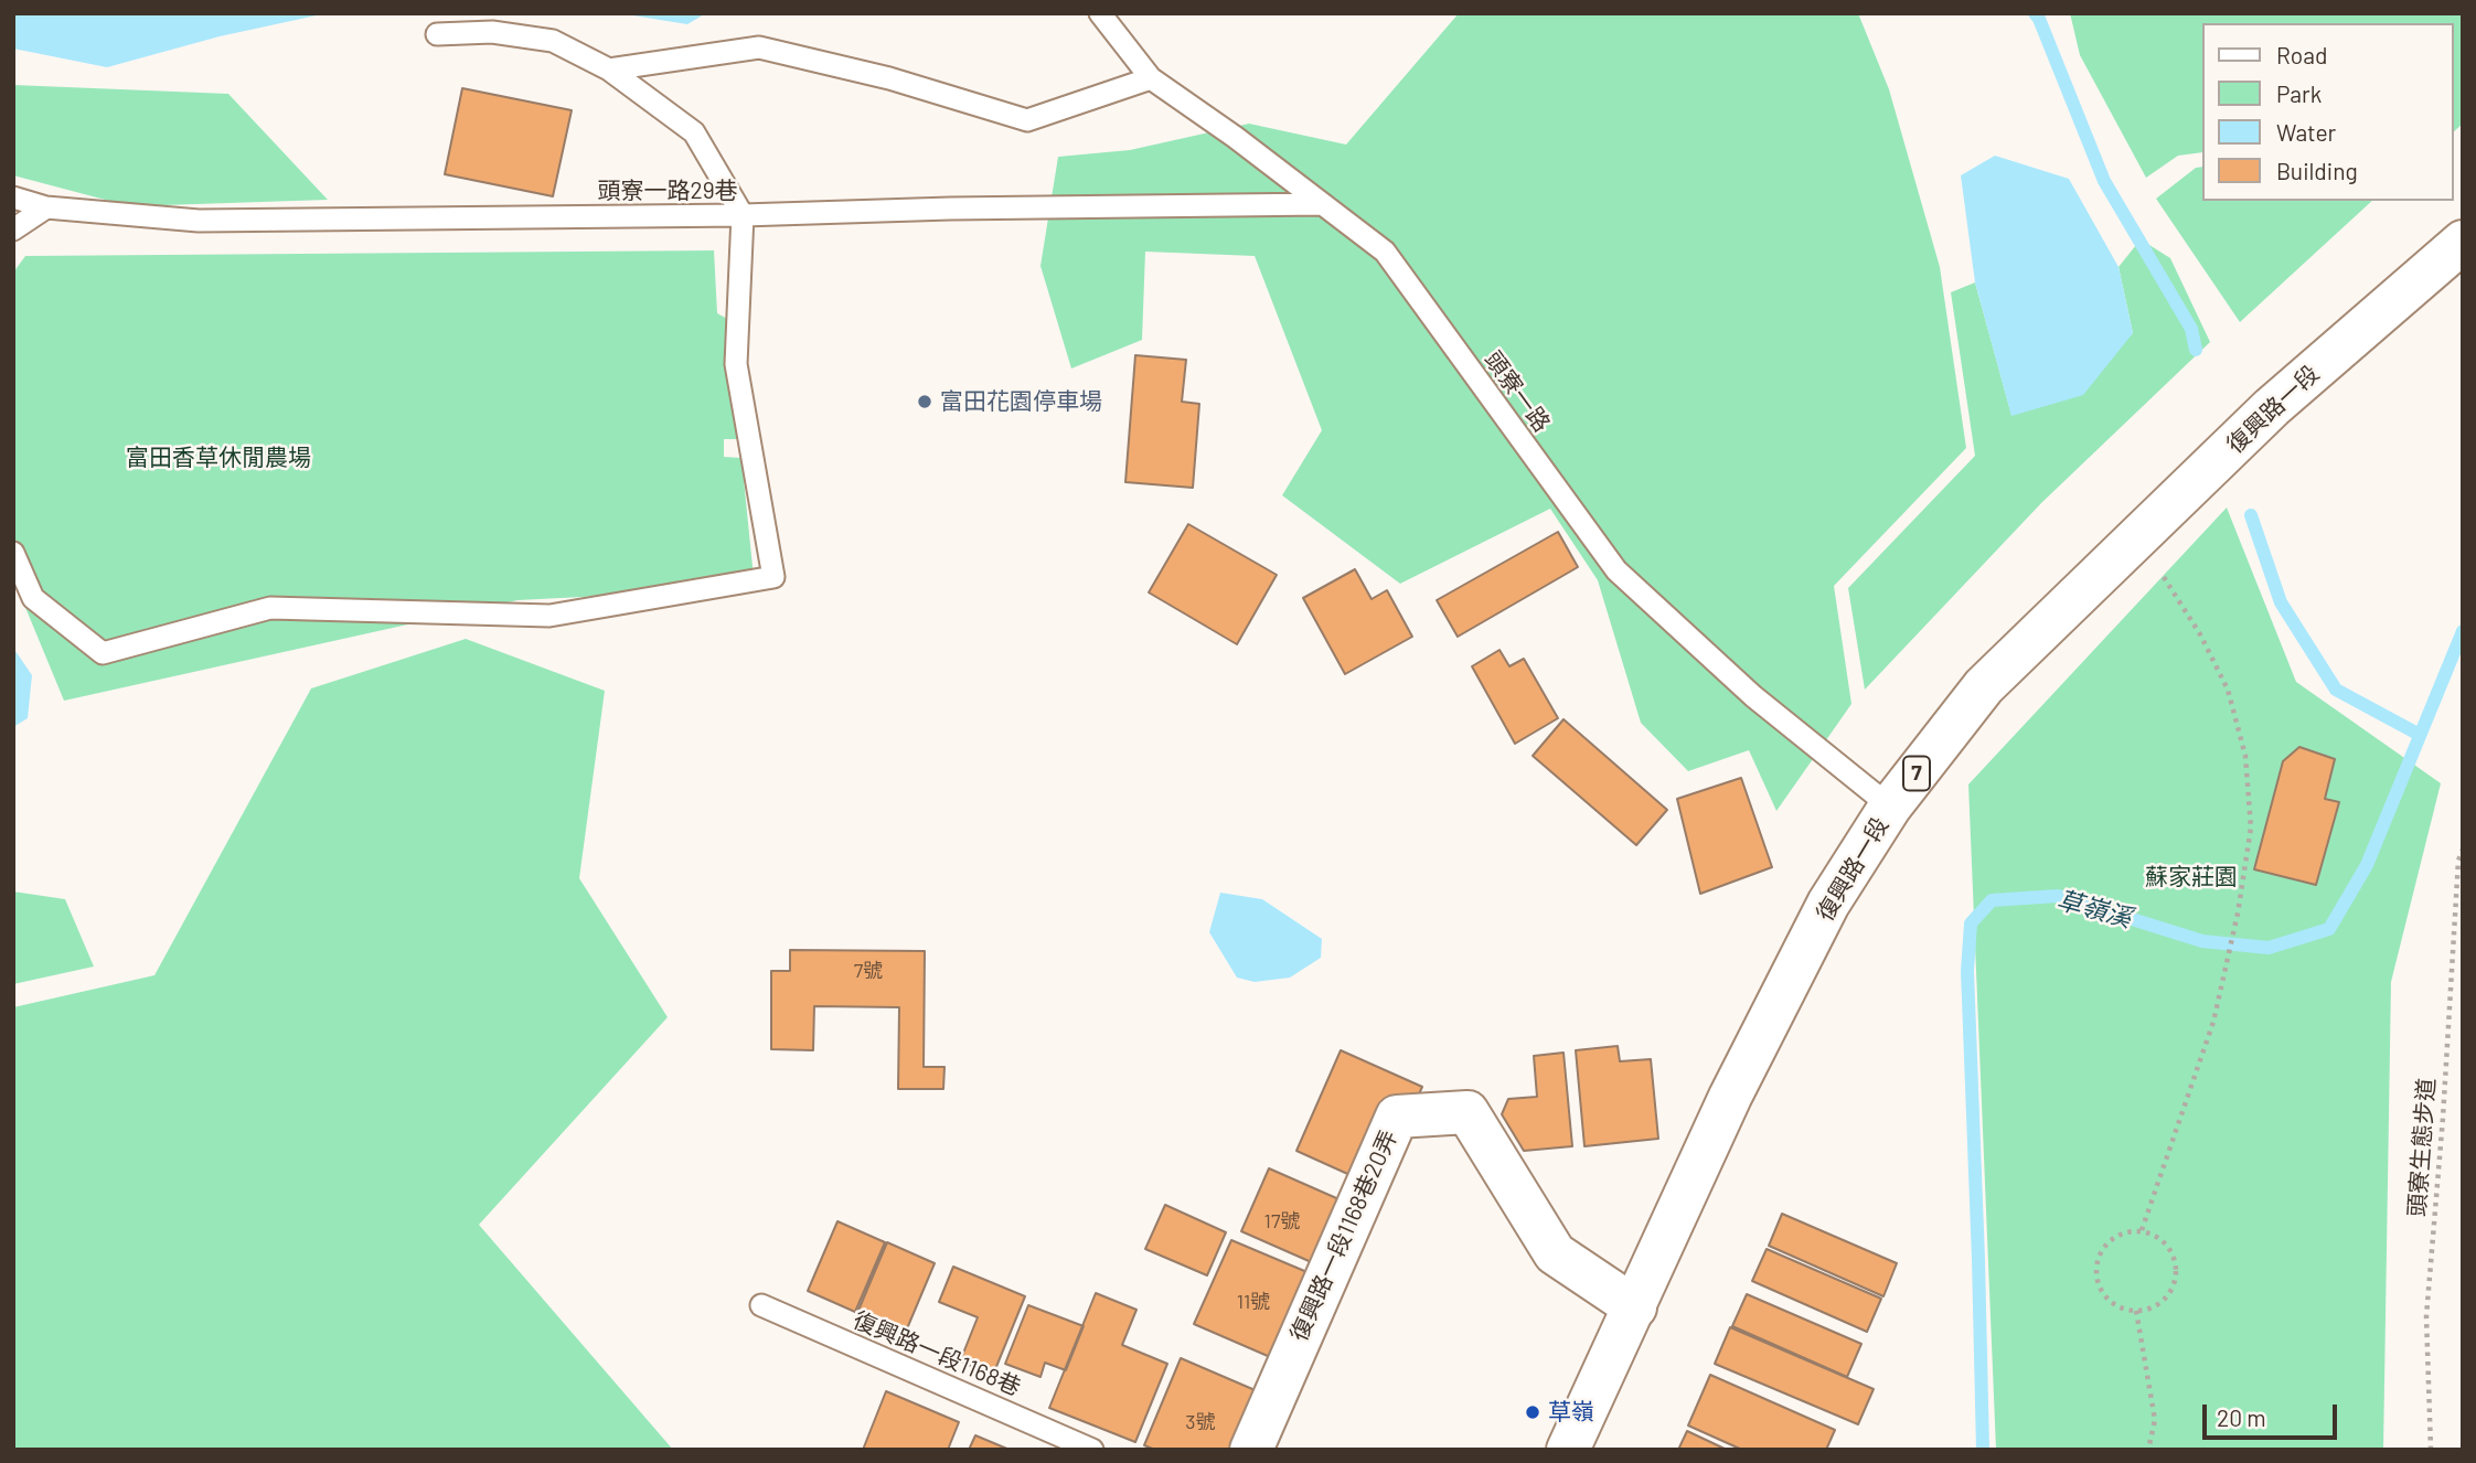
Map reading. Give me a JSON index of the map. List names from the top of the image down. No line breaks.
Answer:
{"streets":{"main road":["復興路一段","7","復興路一段1168巷20弄"],"lane":["頭寮一路29巷","頭寮一路","復興路一段1168巷"],"path":["頭寮生態步道"]},"crossings":[["頭寮一路29巷","頭寮一路"],["頭寮一路","復興路一段"],["復興路一段","復興路一段1168巷20弄"]],"water":["草嶺溪"],"parks":["富田香草休閒農場","蘇家莊園"],"places":["富田花園停車場","草嶺"],"house_numbers":["7號","17號","11號","3號"],"legend":["Road","Park","Water","Building"],"scale_bar":"20 m"}
